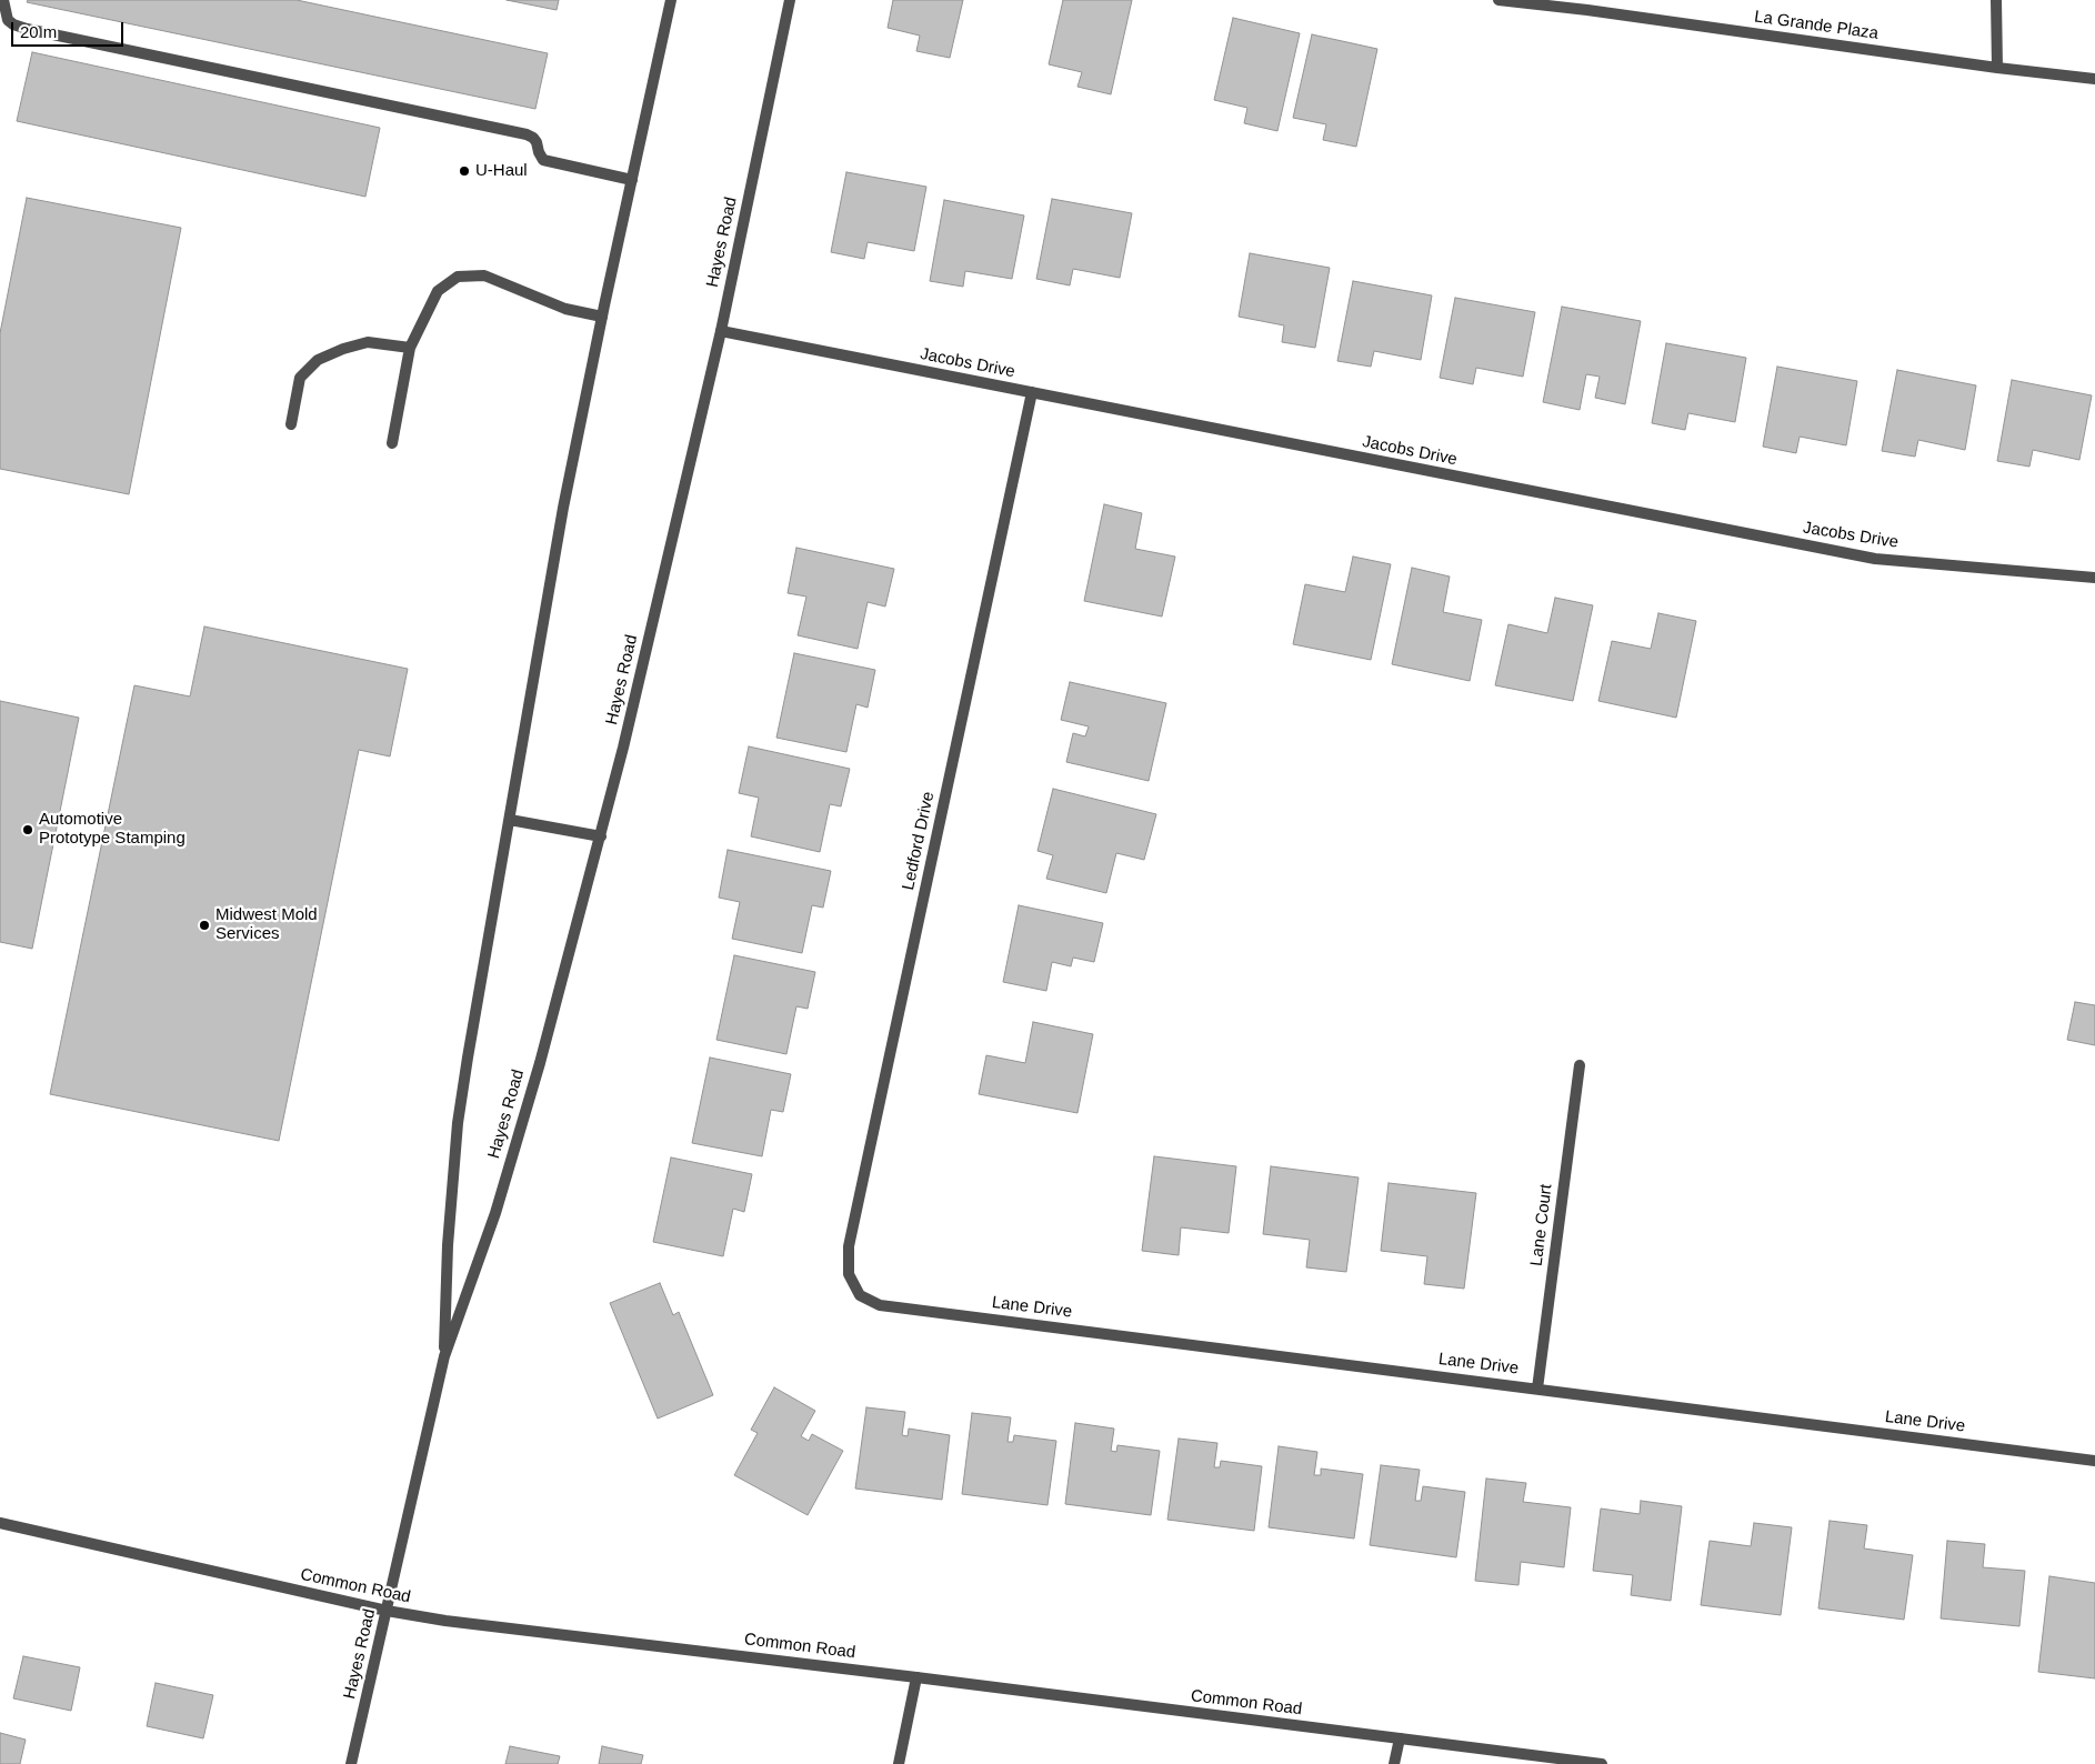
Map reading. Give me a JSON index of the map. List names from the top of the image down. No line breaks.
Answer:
{"streets":{"street":["La Grande Plaza","Hayes Road","Jacobs Drive","Ledford Drive","Lane Court","Lane Drive","Common Road"]},"crossings":[["Hayes Road","Jacobs Drive"],["Hayes Road","Common Road"],["Jacobs Drive","Ledford Drive"],["Ledford Drive","Lane Drive"],["Lane Court","Lane Drive"]],"places":["U-Haul","Automotive Prototype Stamping","Midwest Mold Services"],"scale_bar":"20 m"}
